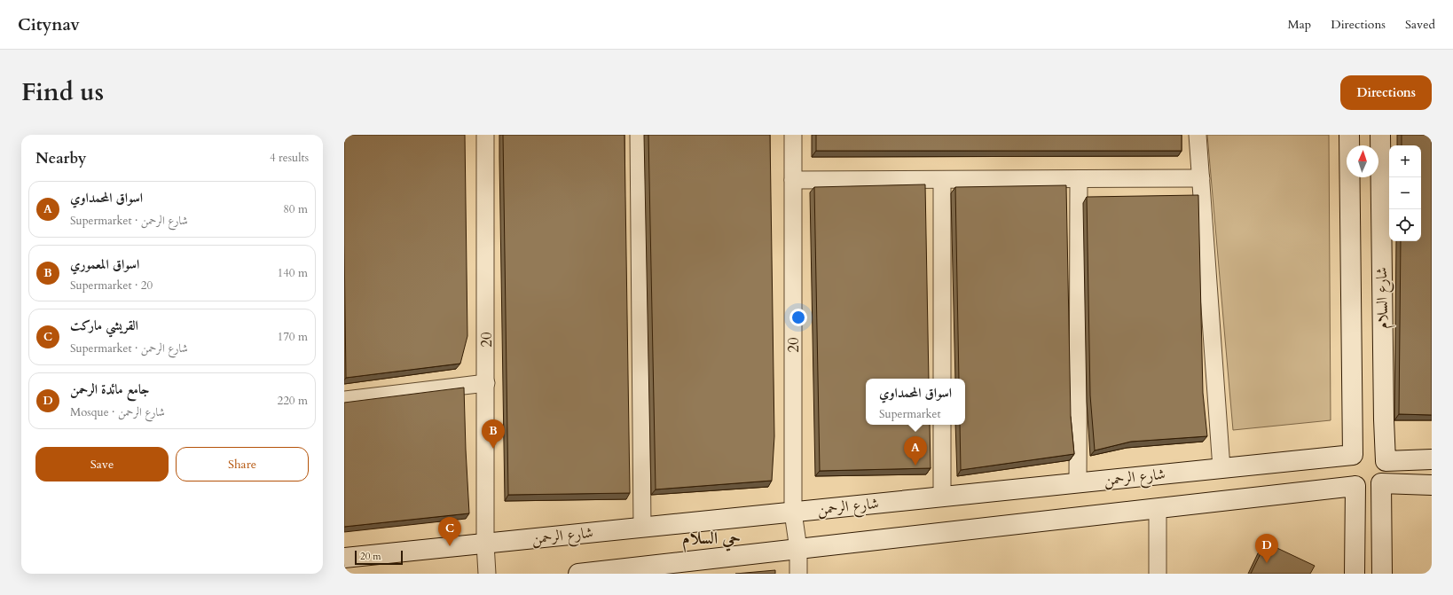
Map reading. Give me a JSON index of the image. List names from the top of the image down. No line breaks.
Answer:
{"streets":{"street":["شارع السلام","20","شارع الرحمن"]},"crossings":[["شارع السلام","شارع الرحمن"],["20","شارع الرحمن"]],"districts":["حي السلام"],"scale_bar":"20 m","north":"top","page":{"header":"Citynav","nav":["Map","Directions","Saved"],"title":"Find us","buttons":["Directions",["Save","Share"]],"heading":["Nearby","4 results"],"map_buttons":["+","−"],"list":[{"mark":"A","name":"اسواق المحمداوي","note":"Supermarket · شارع الرحمن","value":"80 m"},{"mark":"B","name":"اسواق المعموري","note":"Supermarket · 20","value":"140 m"},{"mark":"C","name":"القريشي ماركت","note":"Supermarket · شارع الرحمن","value":"170 m"},{"mark":"D","name":"جامع مائدة الرحمن","note":"Mosque · شارع الرحمن","value":"220 m"}],"popup":["اسواق المحمداوي","Supermarket"],"pins":["B","A","C","D"],"scale":"20 m"}}
